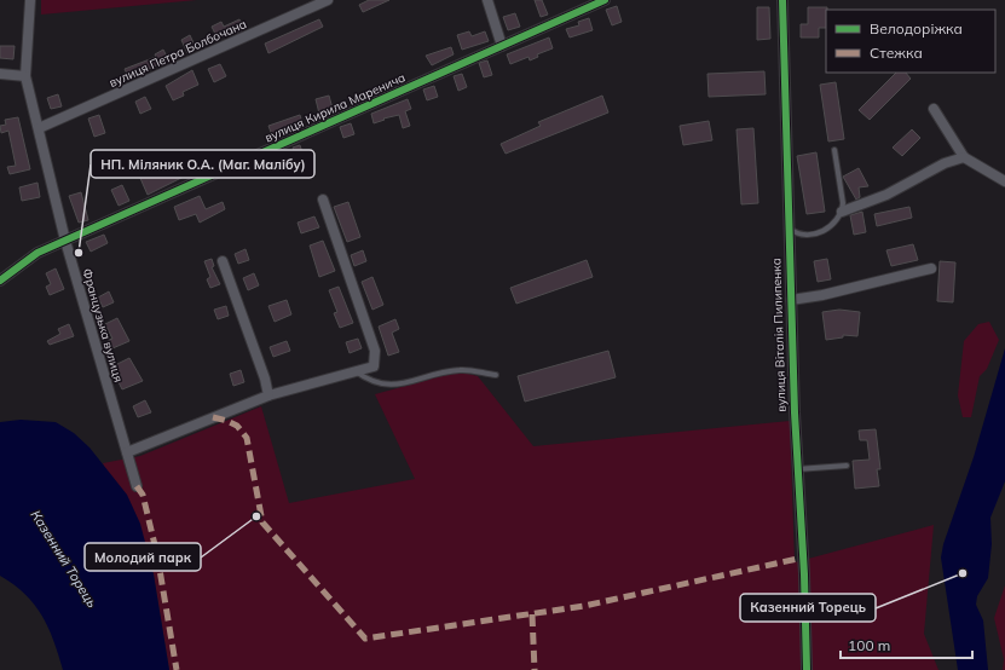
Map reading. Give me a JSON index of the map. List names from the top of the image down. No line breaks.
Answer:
{"streets":{"street":["вулиця Петра Болбочана","вулиця Кирила Маренича","Французька вулиця","вулиця Віталія Пилипенка"]},"crossings":[["вулиця Петра Болбочана","Французька вулиця"],["вулиця Кирила Маренича","Французька вулиця"]],"water":["Казенний Торець"],"places":["НП. Міляник О.А. (Маг. Малібу)","Молодий парк","Казенний Торець"],"legend":["Велодоріжка","Стежка"],"scale_bar":"100 m"}
